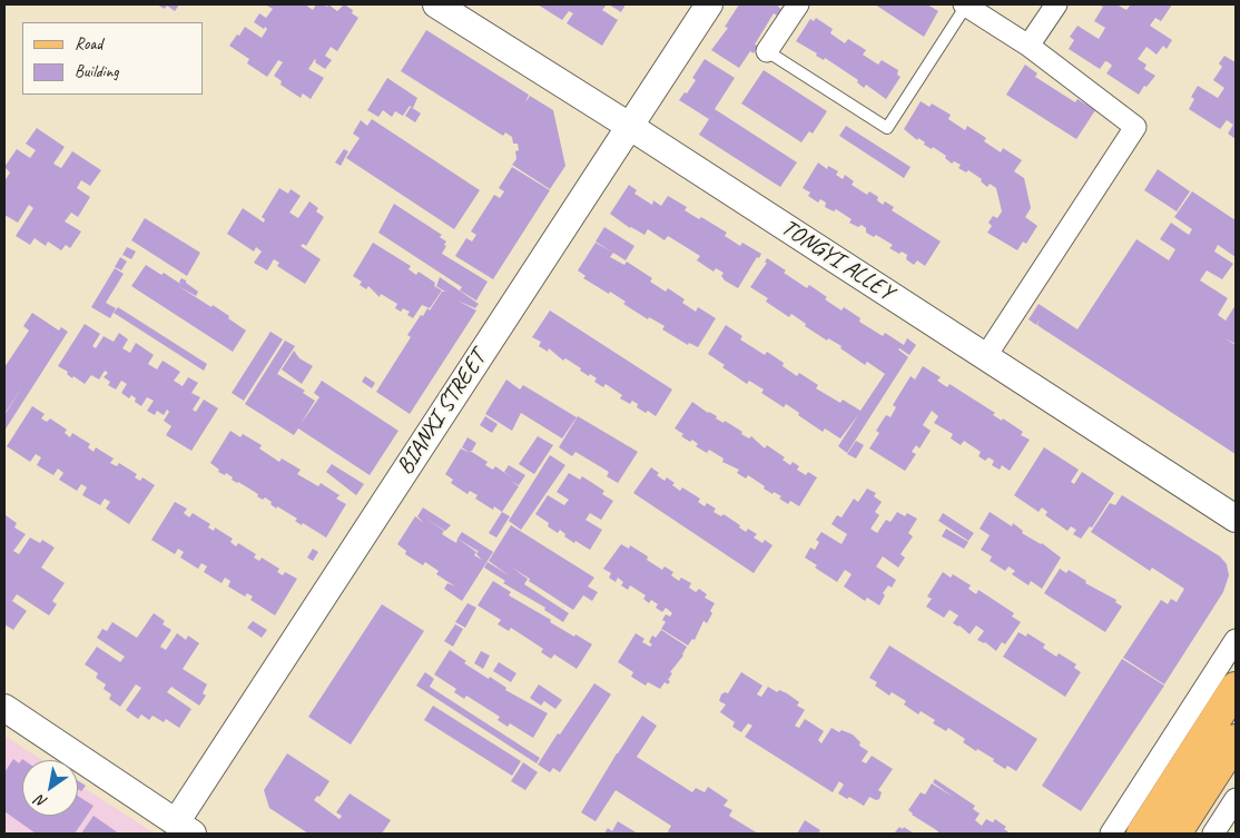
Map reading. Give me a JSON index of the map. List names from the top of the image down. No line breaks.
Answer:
{"streets":{"street":["TONGYI ALLEY","BIANXI STREET"]},"crossings":[["TONGYI ALLEY","BIANXI STREET"]],"legend":["Road","Building"],"north":"bottom left"}
